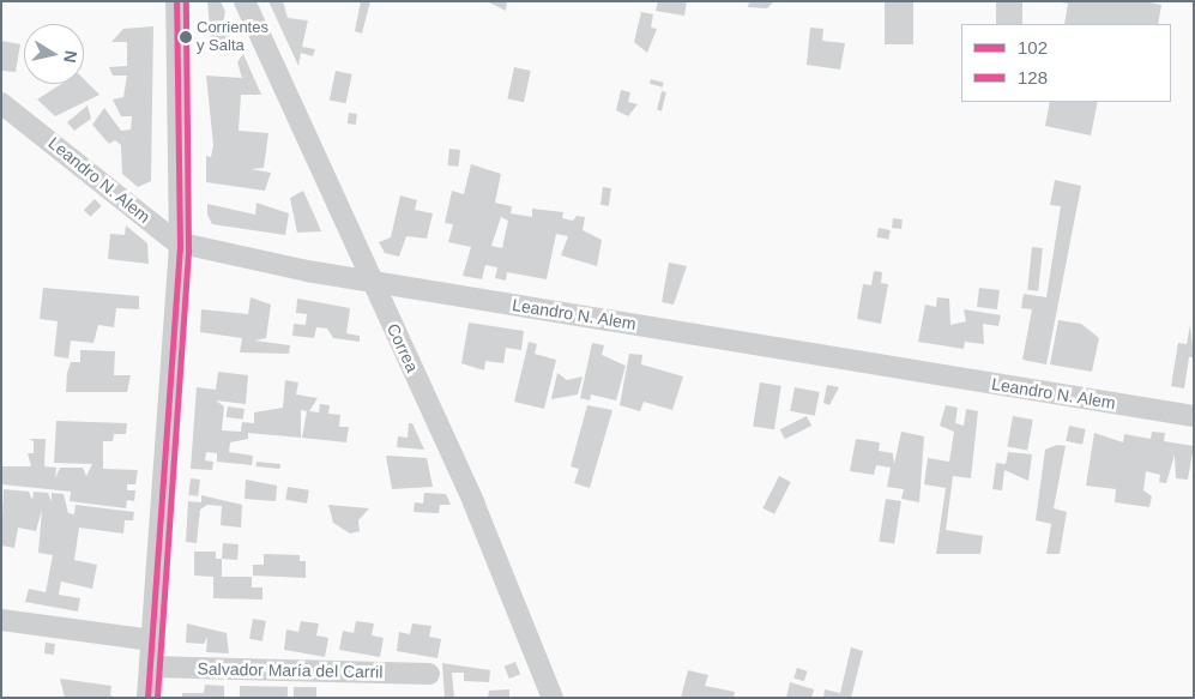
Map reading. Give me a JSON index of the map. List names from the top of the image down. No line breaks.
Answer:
{"streets":{"street":["Leandro N. Alem","Correa","Salvador María del Carril"]},"crossings":[["Leandro N. Alem","Correa"]],"places":["Corrientes y Salta"],"lines":["transit line 102","transit line 128"],"legend":["102","128"],"north":"right"}
